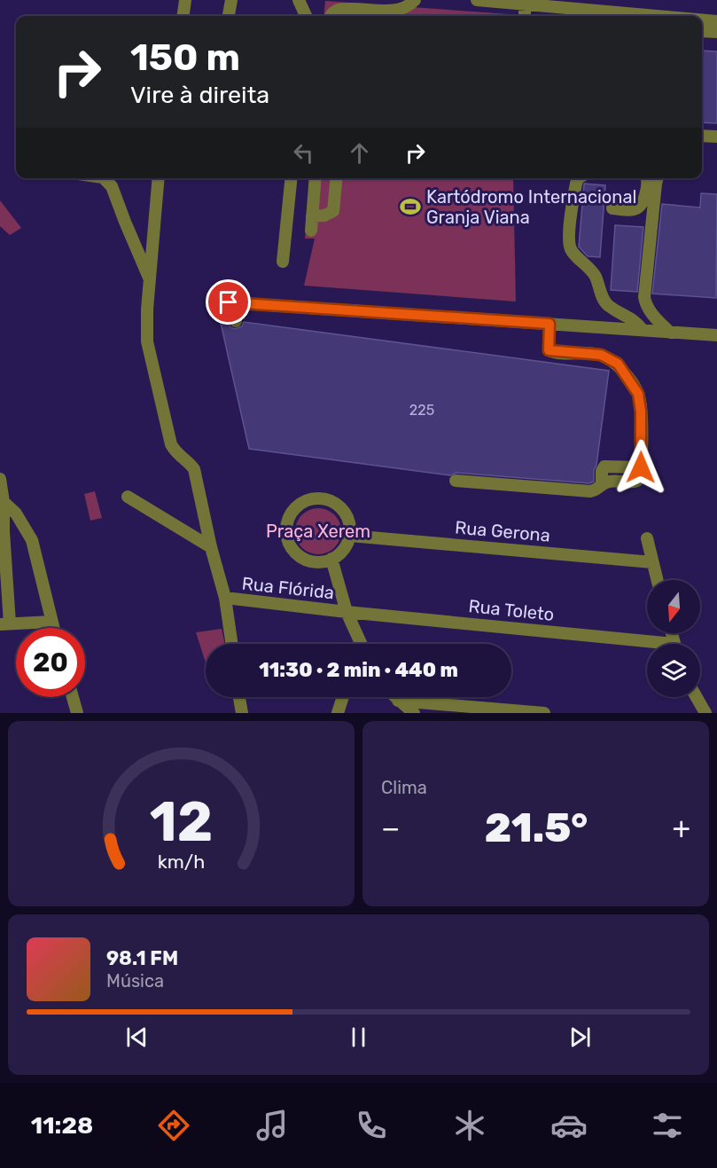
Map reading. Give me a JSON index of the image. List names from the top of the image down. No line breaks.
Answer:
{"streets":{"street":["Rua Gerona","Rua Flórida","Rua Toleto"]},"crossings":[["Rua Flórida","Rua Toleto"]],"parks":["Praça Xerem"],"places":{"sports":["Kartódromo Internacional Granja Viana"]},"house_numbers":["225"],"north":"bottom","page":{"turn":["150 m","Vire à direita"],"limit":"20","trip":"11:30 · 2 min · 440 m","tile":"Clima","heat":["−","21.5°","+"],"song":["98.1 FM","Música"],"tabs":"11:28","gauge":["12","km/h"]}}
